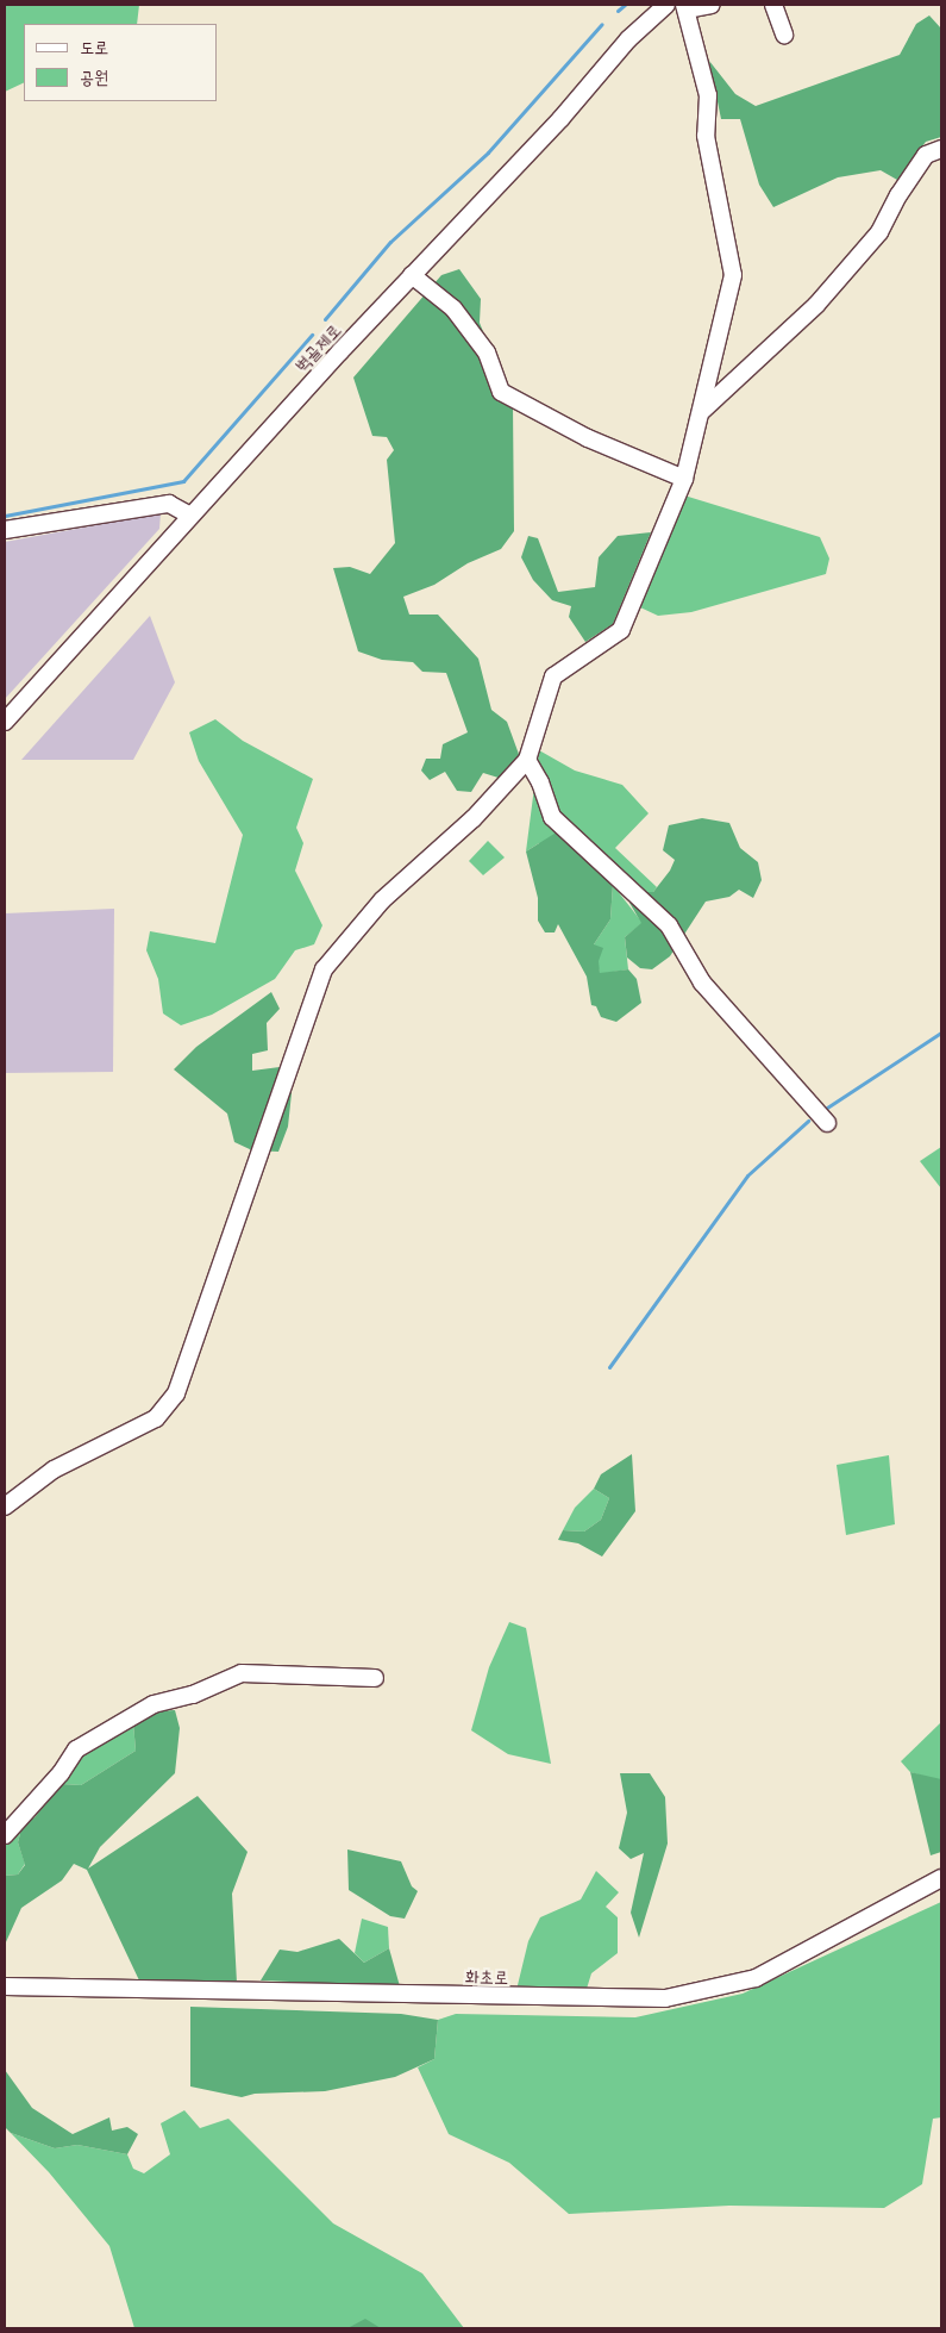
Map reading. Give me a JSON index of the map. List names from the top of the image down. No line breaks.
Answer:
{"streets":{"street":["벽골제로","화초로"]},"legend":["도로","공원"]}
